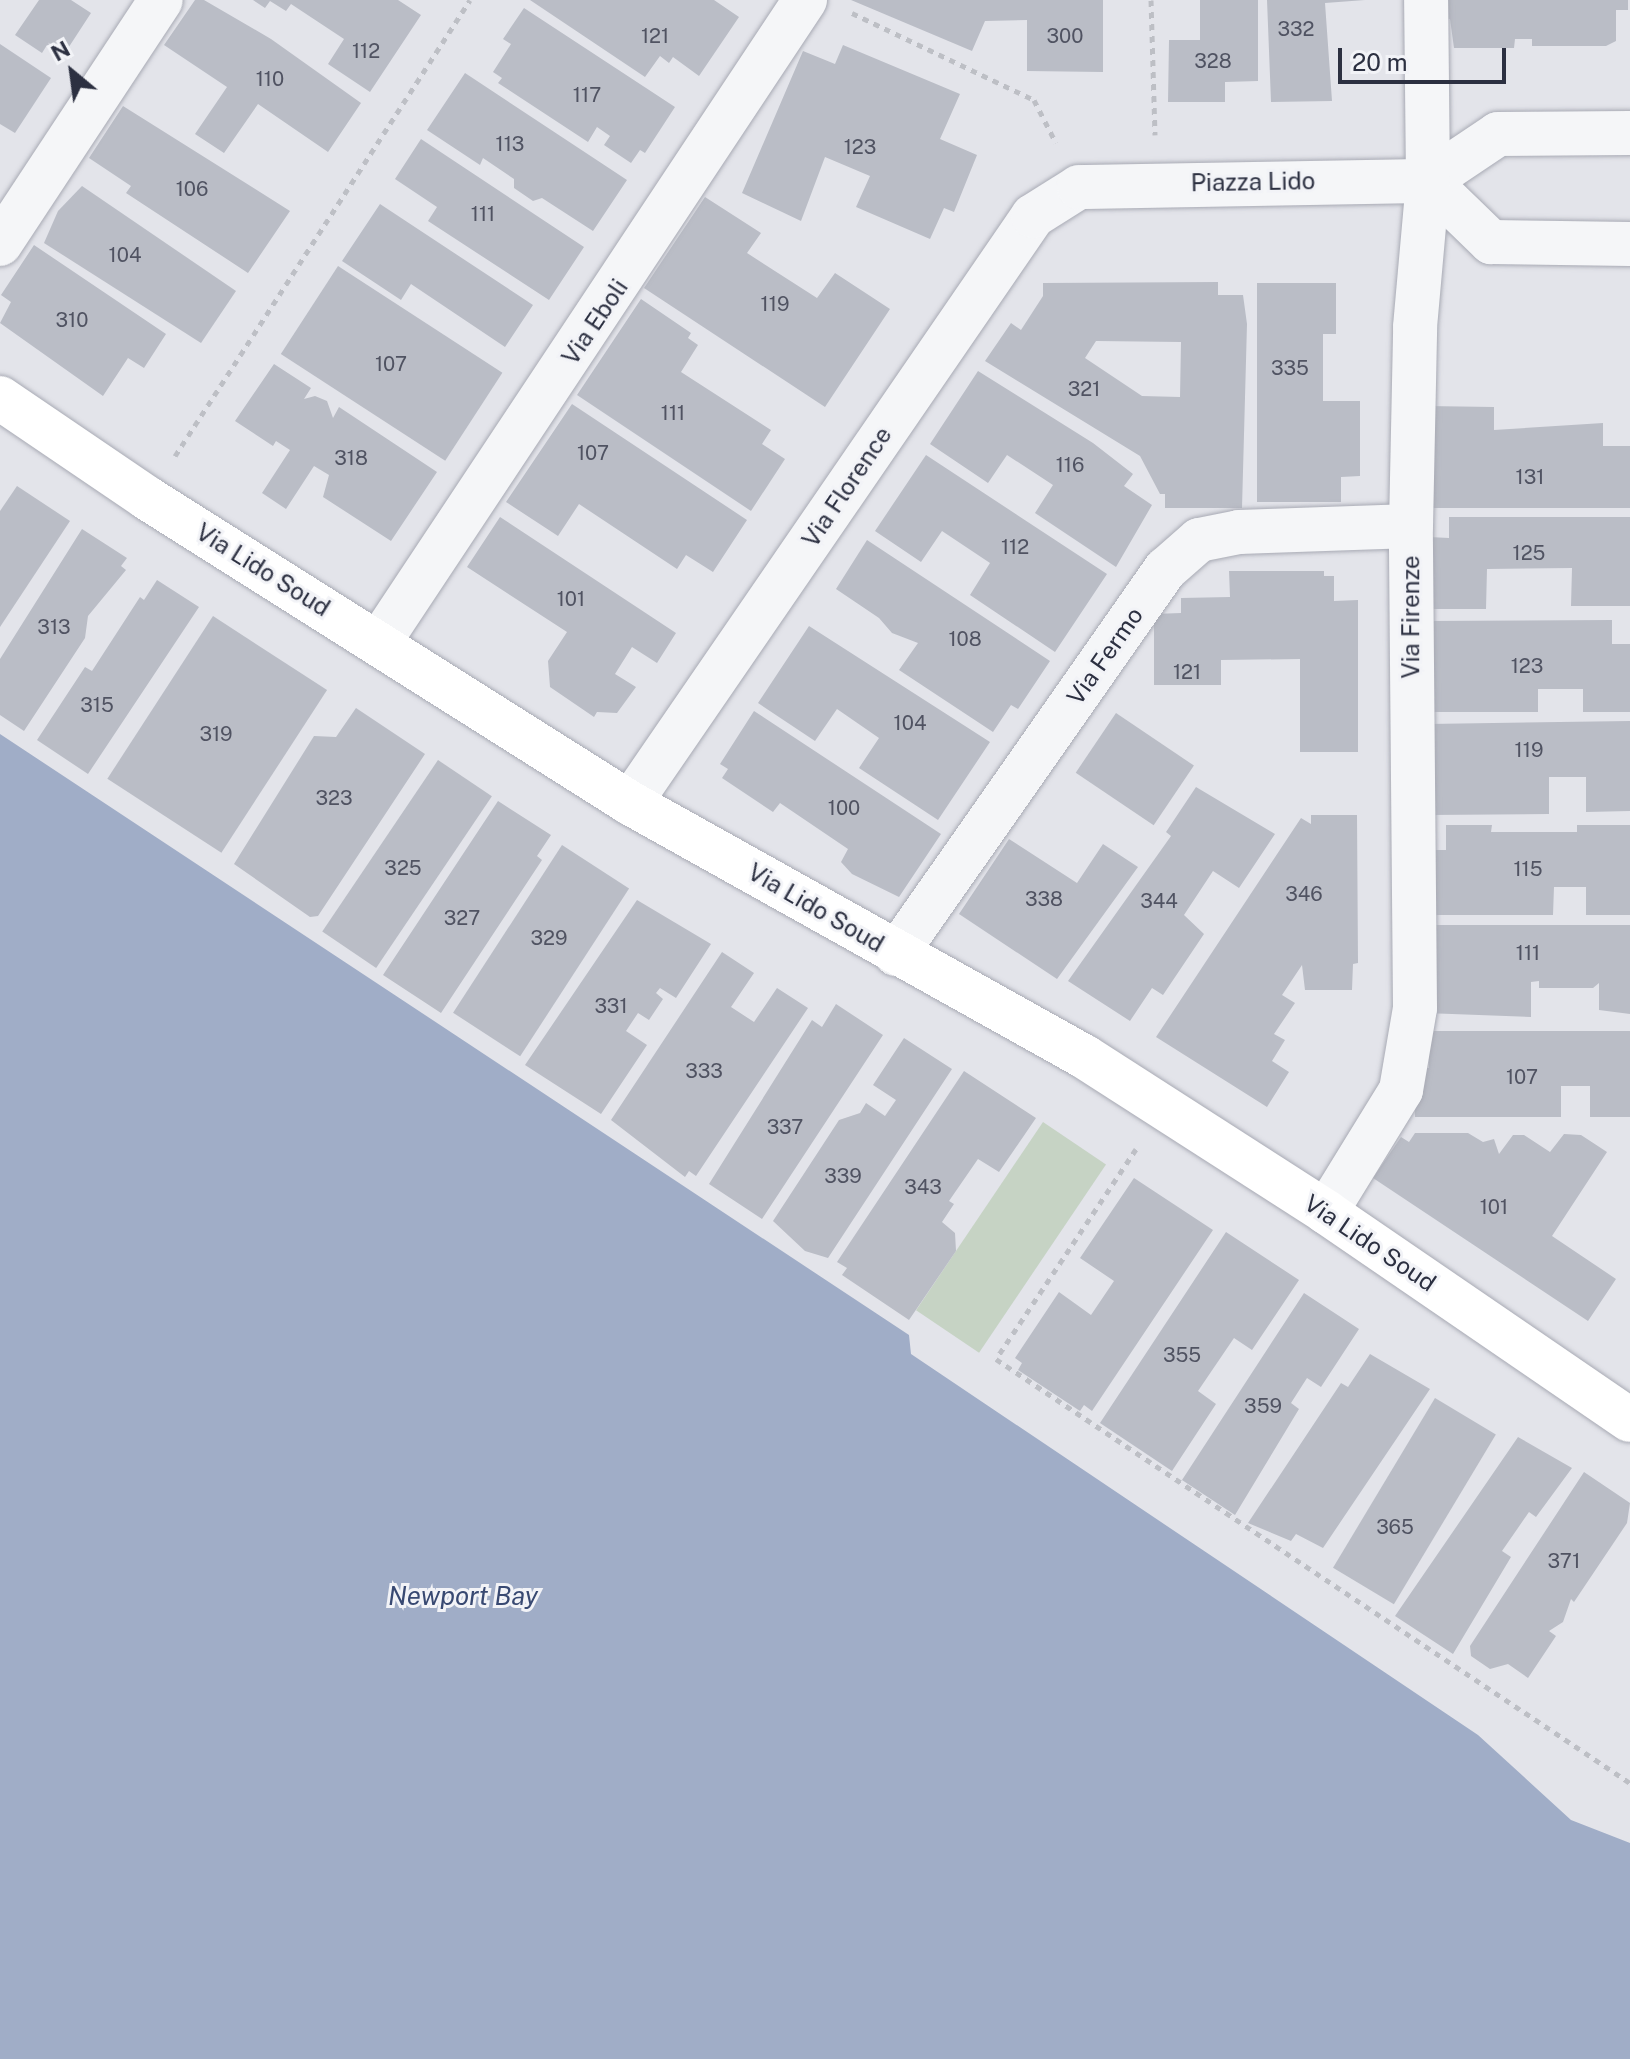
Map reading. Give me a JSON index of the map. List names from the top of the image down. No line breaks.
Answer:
{"streets":{"street":["Piazza Lido","Via Eboli","Via Florence","Via Lido Soud","Via Firenze","Via Fermo"]},"crossings":[["Piazza Lido","Via Florence"],["Piazza Lido","Via Firenze"],["Via Eboli","Via Lido Soud"],["Via Florence","Via Lido Soud"],["Via Lido Soud","Via Firenze"],["Via Lido Soud","Via Fermo"],["Via Firenze","Via Fermo"]],"water":["Newport Bay"],"house_numbers":["332","121","300","112","328","110","117","113","123","106","111","104","119","310","107","335","321","111","107","318","116","131","112","125","101","313","108","123","121","315","104","319","119","323","100","325","115","346","338","344","327","329","111","331","333","107","337","339","343","101","355","359","365","371"],"scale_bar":"20 m","north":"top left"}
